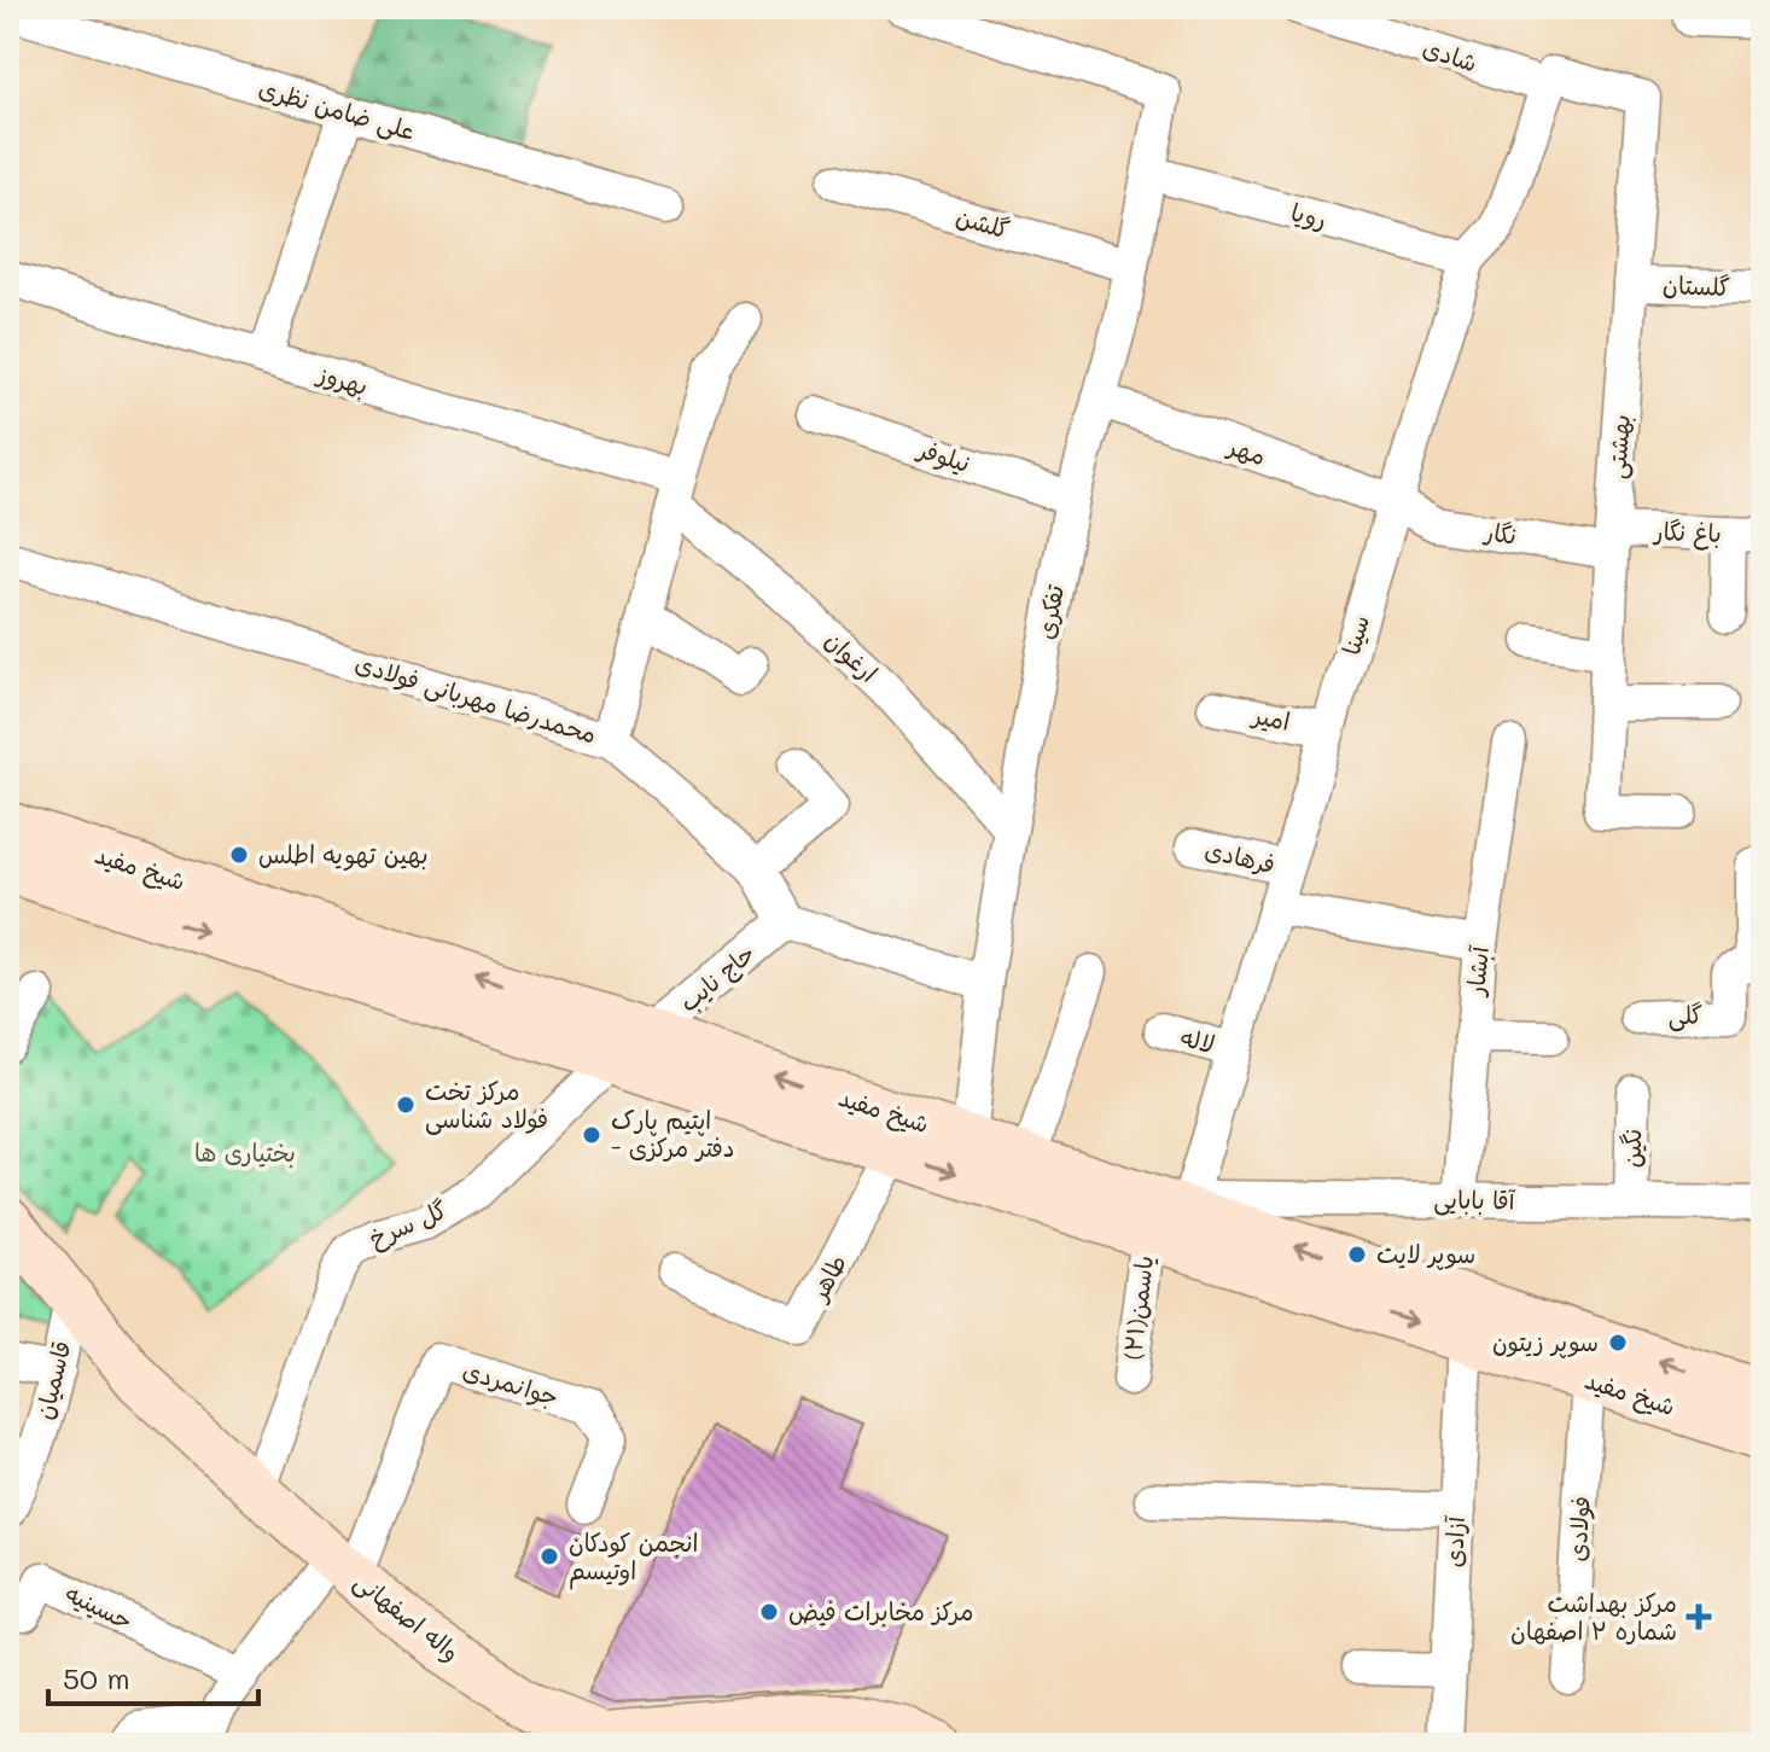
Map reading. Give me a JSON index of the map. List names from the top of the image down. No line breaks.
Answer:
{"streets":{"main road":["شیخ مفید","واله اصفهانی"],"street":["شادی","علی ضامن نظری","رویا","گلشن","گلستان","بهروز","بهشتی","مهر","نیلوفر","باغ نگار","نگار","تفکری","سینا","ارغوان","محمدرضا مهربانی فولادی","امیر","فرهادی","آبشار","حاج نایب","گلی","لاله","نگین","آقا بابایی","گل سرخ","طاهر","یاسمن(۲۱)","قاسمیان","جوانمردی","فولادی","آزادی","حسینیه"]},"crossings":[["شادی","بهشتی"],["شادی","سینا"],["رویا","تفکری"],["رویا","سینا"],["گلشن","تفکری"],["گلستان","بهشتی"],["بهروز","ارغوان"],["بهشتی","باغ نگار"],["بهشتی","نگار"],["بهشتی","سینا"],["مهر","نگار"],["مهر","تفکری"],["مهر","سینا"],["نیلوفر","تفکری"],["باغ نگار","نگار"],["نگار","سینا"],["تفکری","ارغوان"],["تفکری","شیخ مفید"],["سینا","امیر"],["سینا","فرهادی"],["سینا","شیخ مفید"],["سینا","لاله"],["سینا","آقا بابایی"],["محمدرضا مهربانی فولادی","حاج نایب"],["شیخ مفید","حاج نایب"],["شیخ مفید","آقا بابایی"],["شیخ مفید","گل سرخ"],["شیخ مفید","طاهر"],["شیخ مفید","یاسمن(۲۱)"],["شیخ مفید","فولادی"],["شیخ مفید","آزادی"],["آبشار","آقا بابایی"],["نگین","آقا بابایی"],["گل سرخ","واله اصفهانی"],["قاسمیان","واله اصفهانی"],["جوانمردی","واله اصفهانی"]],"parks":["بختیاری ها"],"places":{"other":["بهین تهویه اطلس","مرکز تخت فولاد شناسی","اپتیم پارک - دفتر مرکزی","سوپر لایت","سوپر زیتون","انجمن کودکان اوتیسم","مرکز مخابرات فیض"],"health":["مرکز بهداشت شماره ۲ اصفهان"]},"scale_bar":"50 m"}
